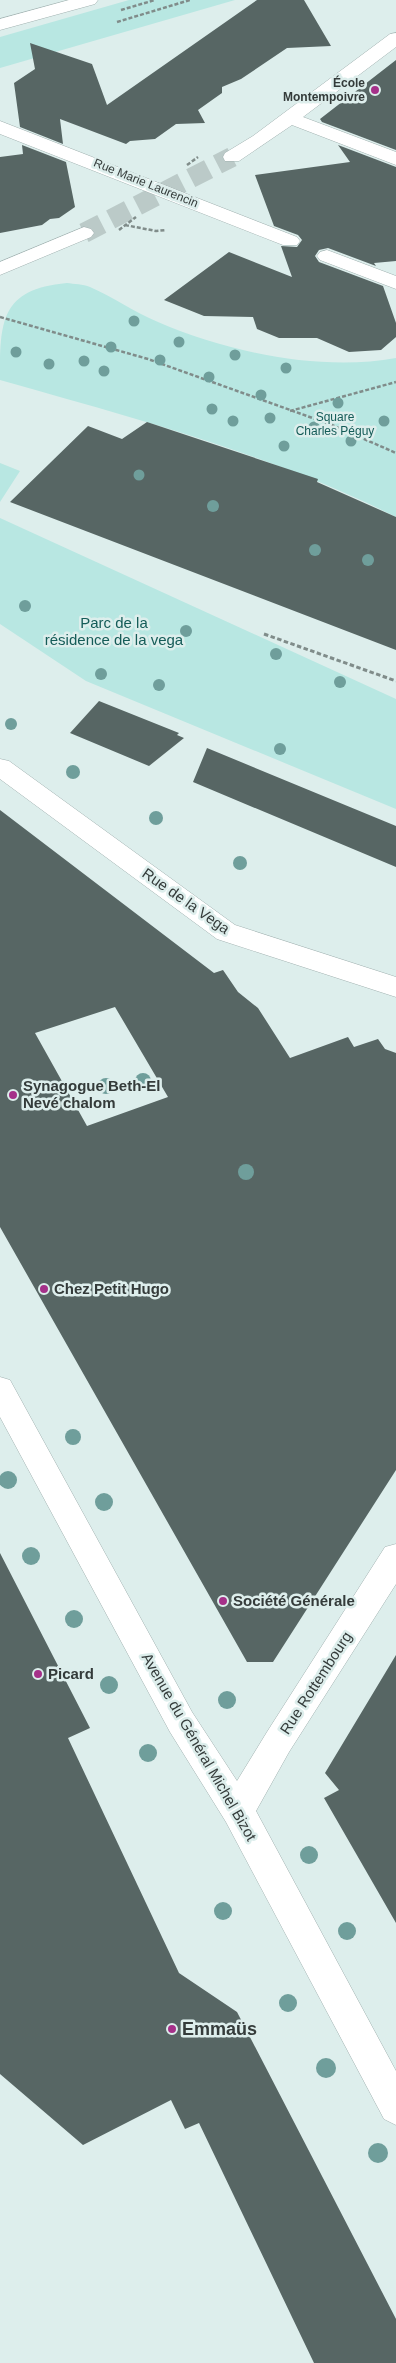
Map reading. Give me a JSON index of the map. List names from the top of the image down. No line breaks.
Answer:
{"streets":{"street":["Rue Marie Laurencin","Rue de la Vega","Rue Rottembourg","Avenue du Général Michel Bizot"]},"crossings":[["Rue Rottembourg","Avenue du Général Michel Bizot"]],"parks":["Square Charles Péguy","Parc de la résidence de la vega"],"places":["École Montempoivre","Synagogue Beth-El Nevé chalom","Chez Petit Hugo","Société Générale","Picard","Emmaüs"]}
